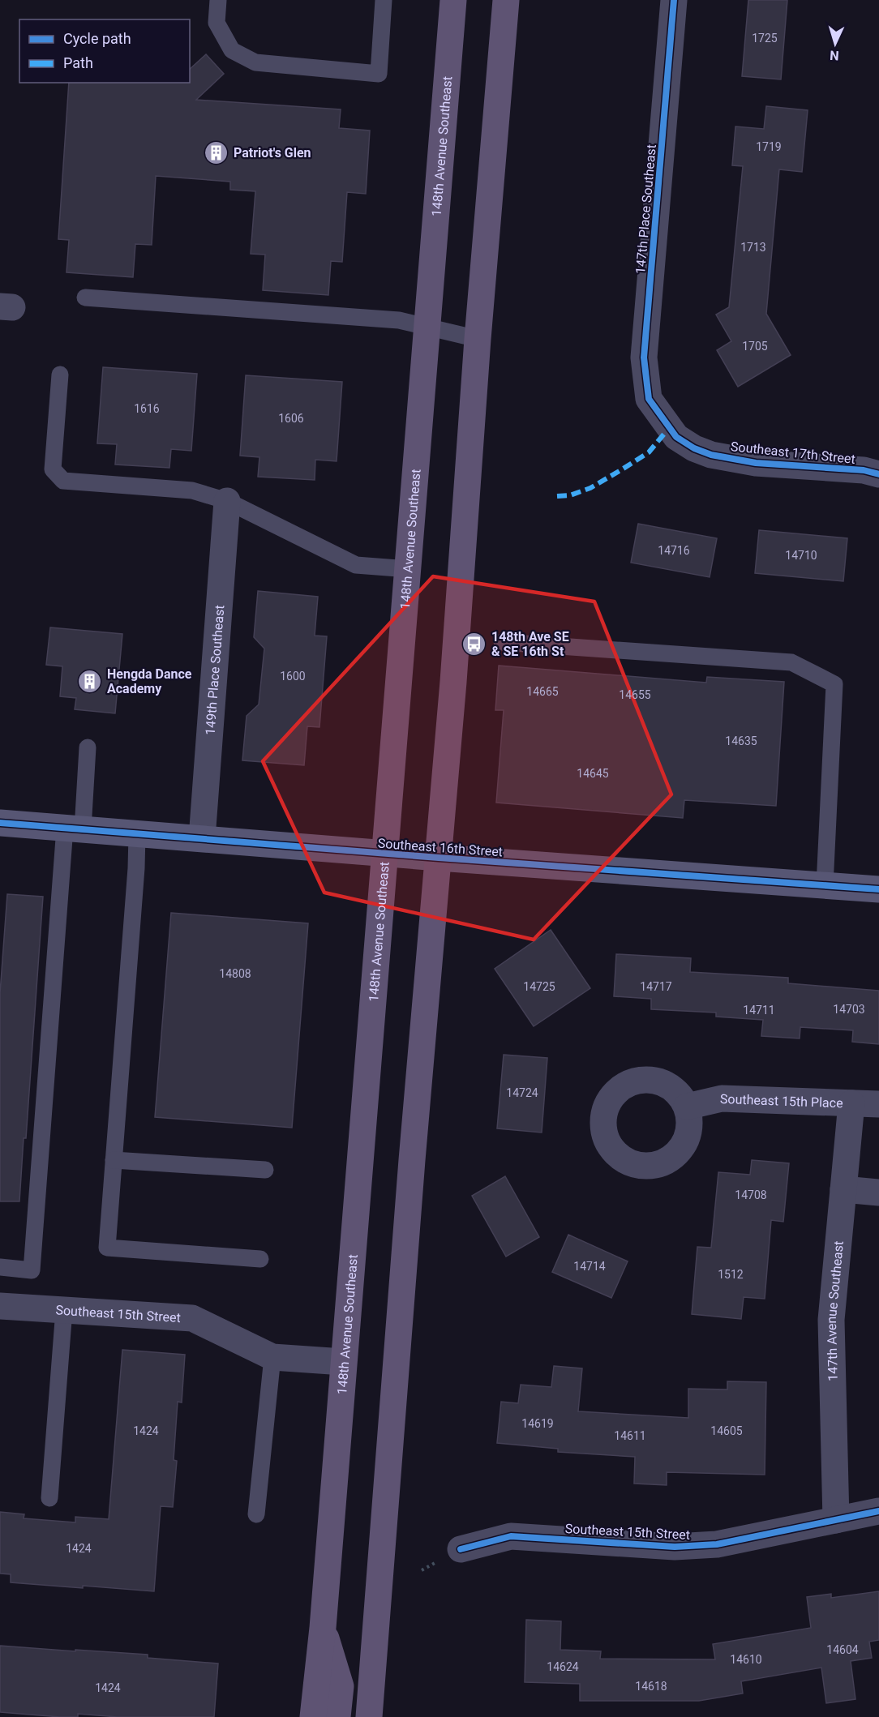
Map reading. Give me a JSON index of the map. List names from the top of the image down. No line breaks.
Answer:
{"streets":{"main road":["148th Avenue Southeast"],"street":["147th Place Southeast","Southeast 17th Street","149th Place Southeast","Southeast 16th Street","Southeast 15th Place","147th Avenue Southeast","Southeast 15th Street"]},"crossings":[["148th Avenue Southeast","Southeast 16th Street"],["148th Avenue Southeast","Southeast 15th Street"],["147th Place Southeast","Southeast 17th Street"],["149th Place Southeast","Southeast 16th Street"],["Southeast 15th Place","147th Avenue Southeast"],["147th Avenue Southeast","Southeast 15th Street"]],"places":{"building":["Patriot's Glen","Hengda Dance Academy"],"bus stop":["148th Ave SE & SE 16th St"]},"house_numbers":["1725","1719","1713","1705","1616","1606","14716","14710","1600","14665","14655","14635","14645","14808","14725","14717","14703","14711","14724","14708","14714","1512","14619","1424","14605","14611","1424","14604","14610","14624","14618","1424"],"legend":["Cycle path","Path"],"north":"bottom"}
